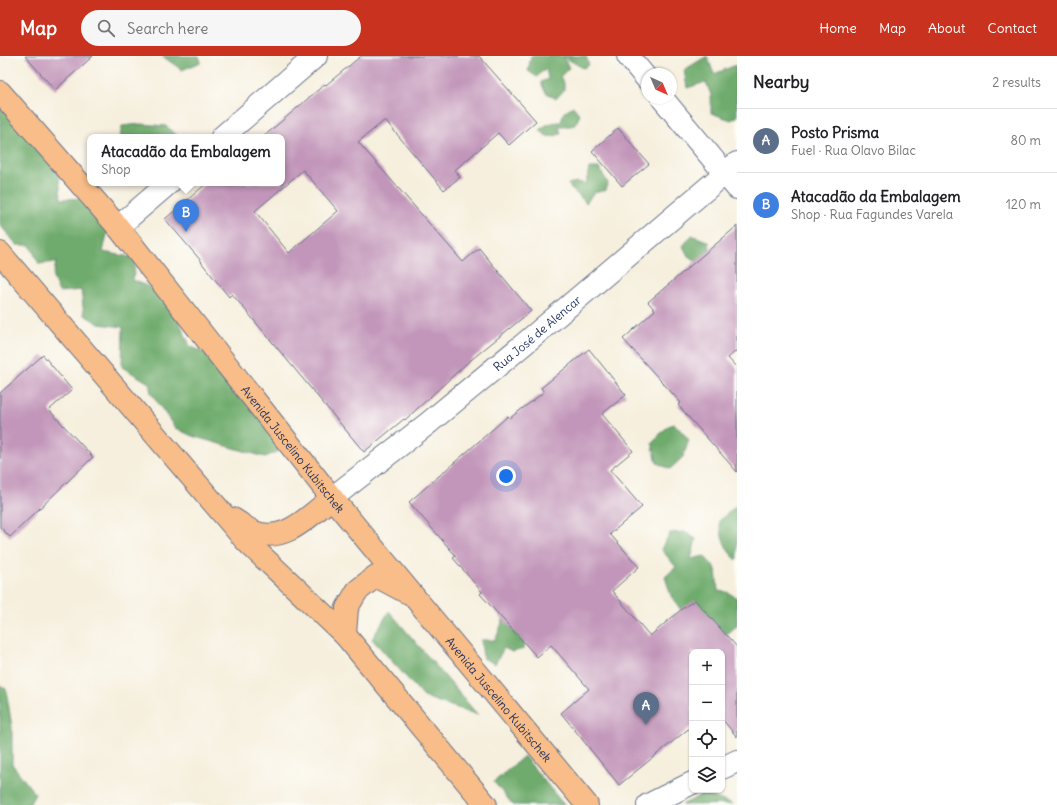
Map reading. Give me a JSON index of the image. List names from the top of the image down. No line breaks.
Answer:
{"streets":{"main road":["Avenida Juscelino Kubitschek"],"street":["Rua José de Alencar"]},"crossings":[["Rua José de Alencar","Avenida Juscelino Kubitschek"]],"north":"bottom right","page":{"header":"Map","search":"Search here","nav":["Home","Map","About","Contact"],"heading":["Nearby","2 results"],"list":[{"mark":"A","name":"Posto Prisma","note":"Fuel · Rua Olavo Bilac","value":"80 m"},{"mark":"B","name":"Atacadão da Embalagem","note":"Shop · Rua Fagundes Varela","value":"120 m"}],"popup":["Atacadão da Embalagem","Shop"],"pins":["B","A"],"map_buttons":["+","−"]}}
